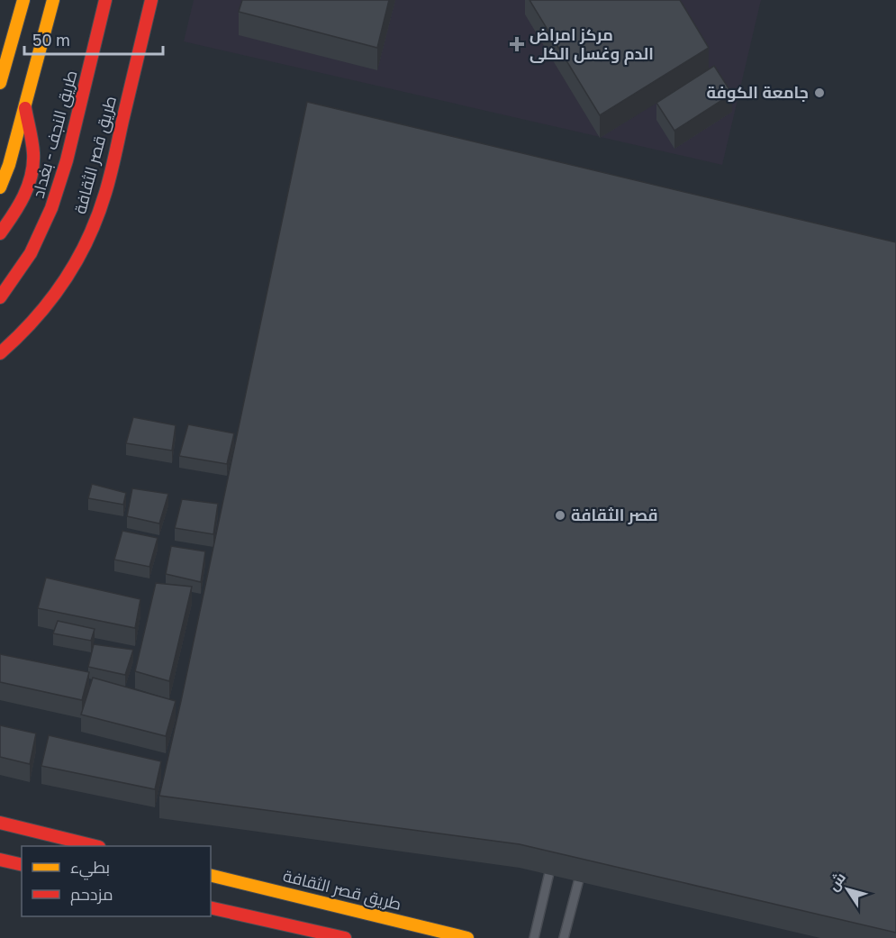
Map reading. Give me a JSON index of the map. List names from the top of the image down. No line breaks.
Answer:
{"streets":{"main road":["طريق النجف - بغداد","طريق قصر الثقافة"]},"places":{"health":["مركز امراض الدم وغسل الكلى"],"other":["جامعة الكوفة","قصر الثقافة"]},"legend":["بطيء","مزدحم"],"scale_bar":"50 m","north":"top left"}
